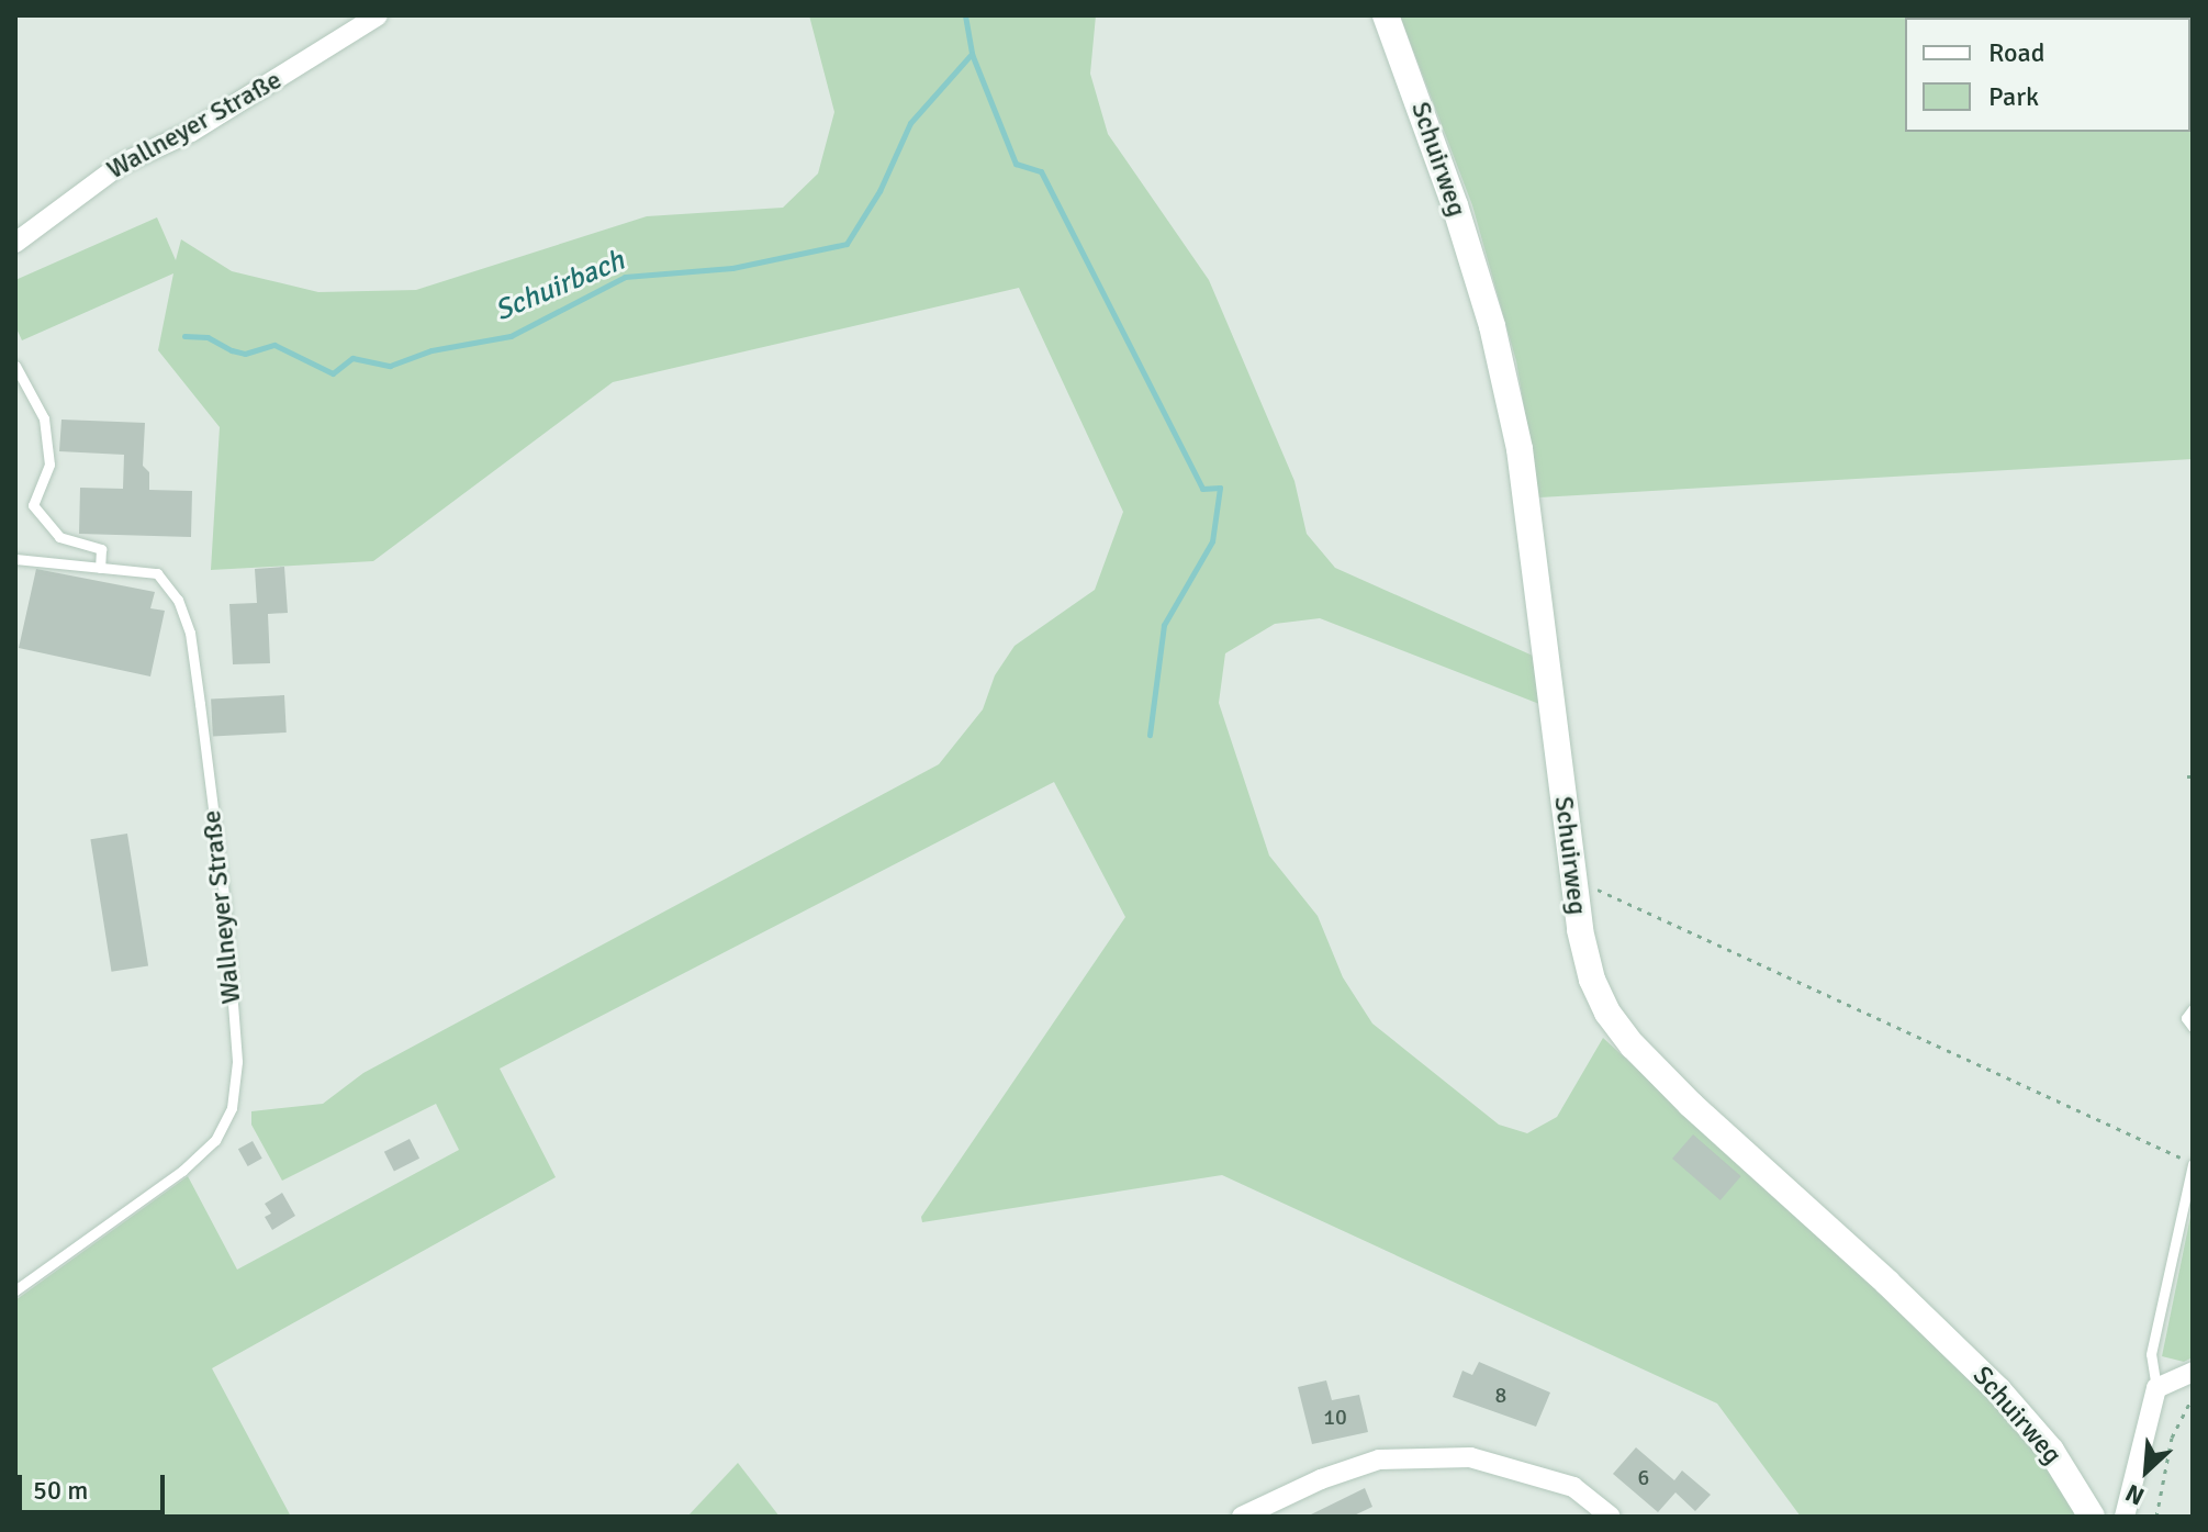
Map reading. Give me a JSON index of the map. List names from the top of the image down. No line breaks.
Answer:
{"streets":{"main road":["Schuirweg"],"street":["Wallneyer Straße"]},"water":["Schuirbach"],"house_numbers":["8","10","6"],"legend":["Road","Park"],"scale_bar":"50 m","north":"bottom left"}
